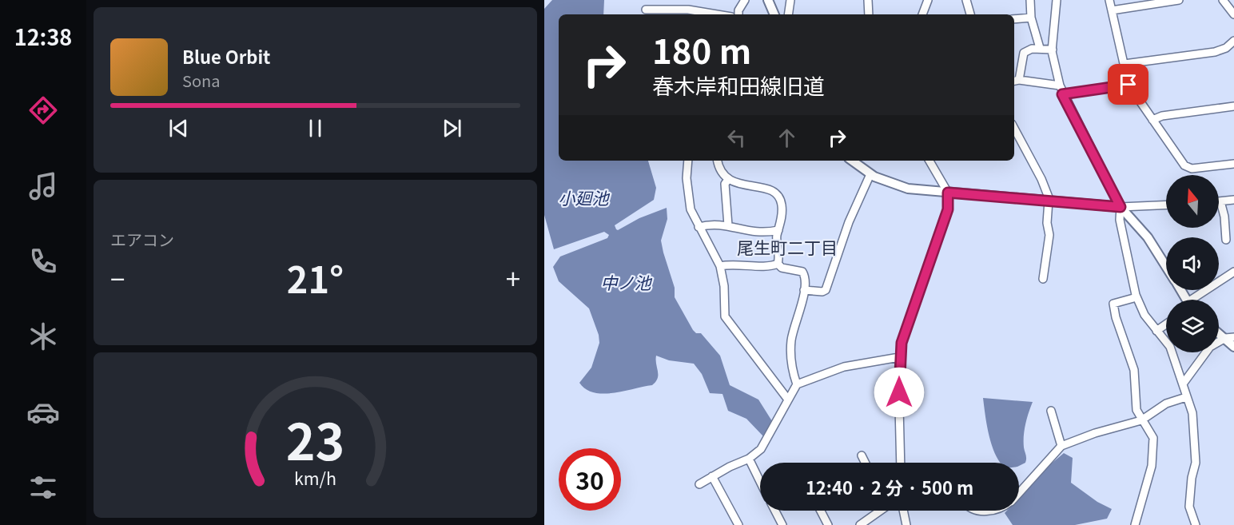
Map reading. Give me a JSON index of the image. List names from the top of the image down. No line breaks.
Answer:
{"districts":["尾生町二丁目"],"water":["小廻池","中ノ池"],"north":"top","page":{"tabs":"12:38","turn":["180 m","春木岸和田線旧道"],"song":["Blue Orbit","Sona"],"tile":"エアコン","heat":["−","21°","+"],"limit":"30","trip":"12:40 · 2 分 · 500 m","gauge":["23","km/h"]}}
